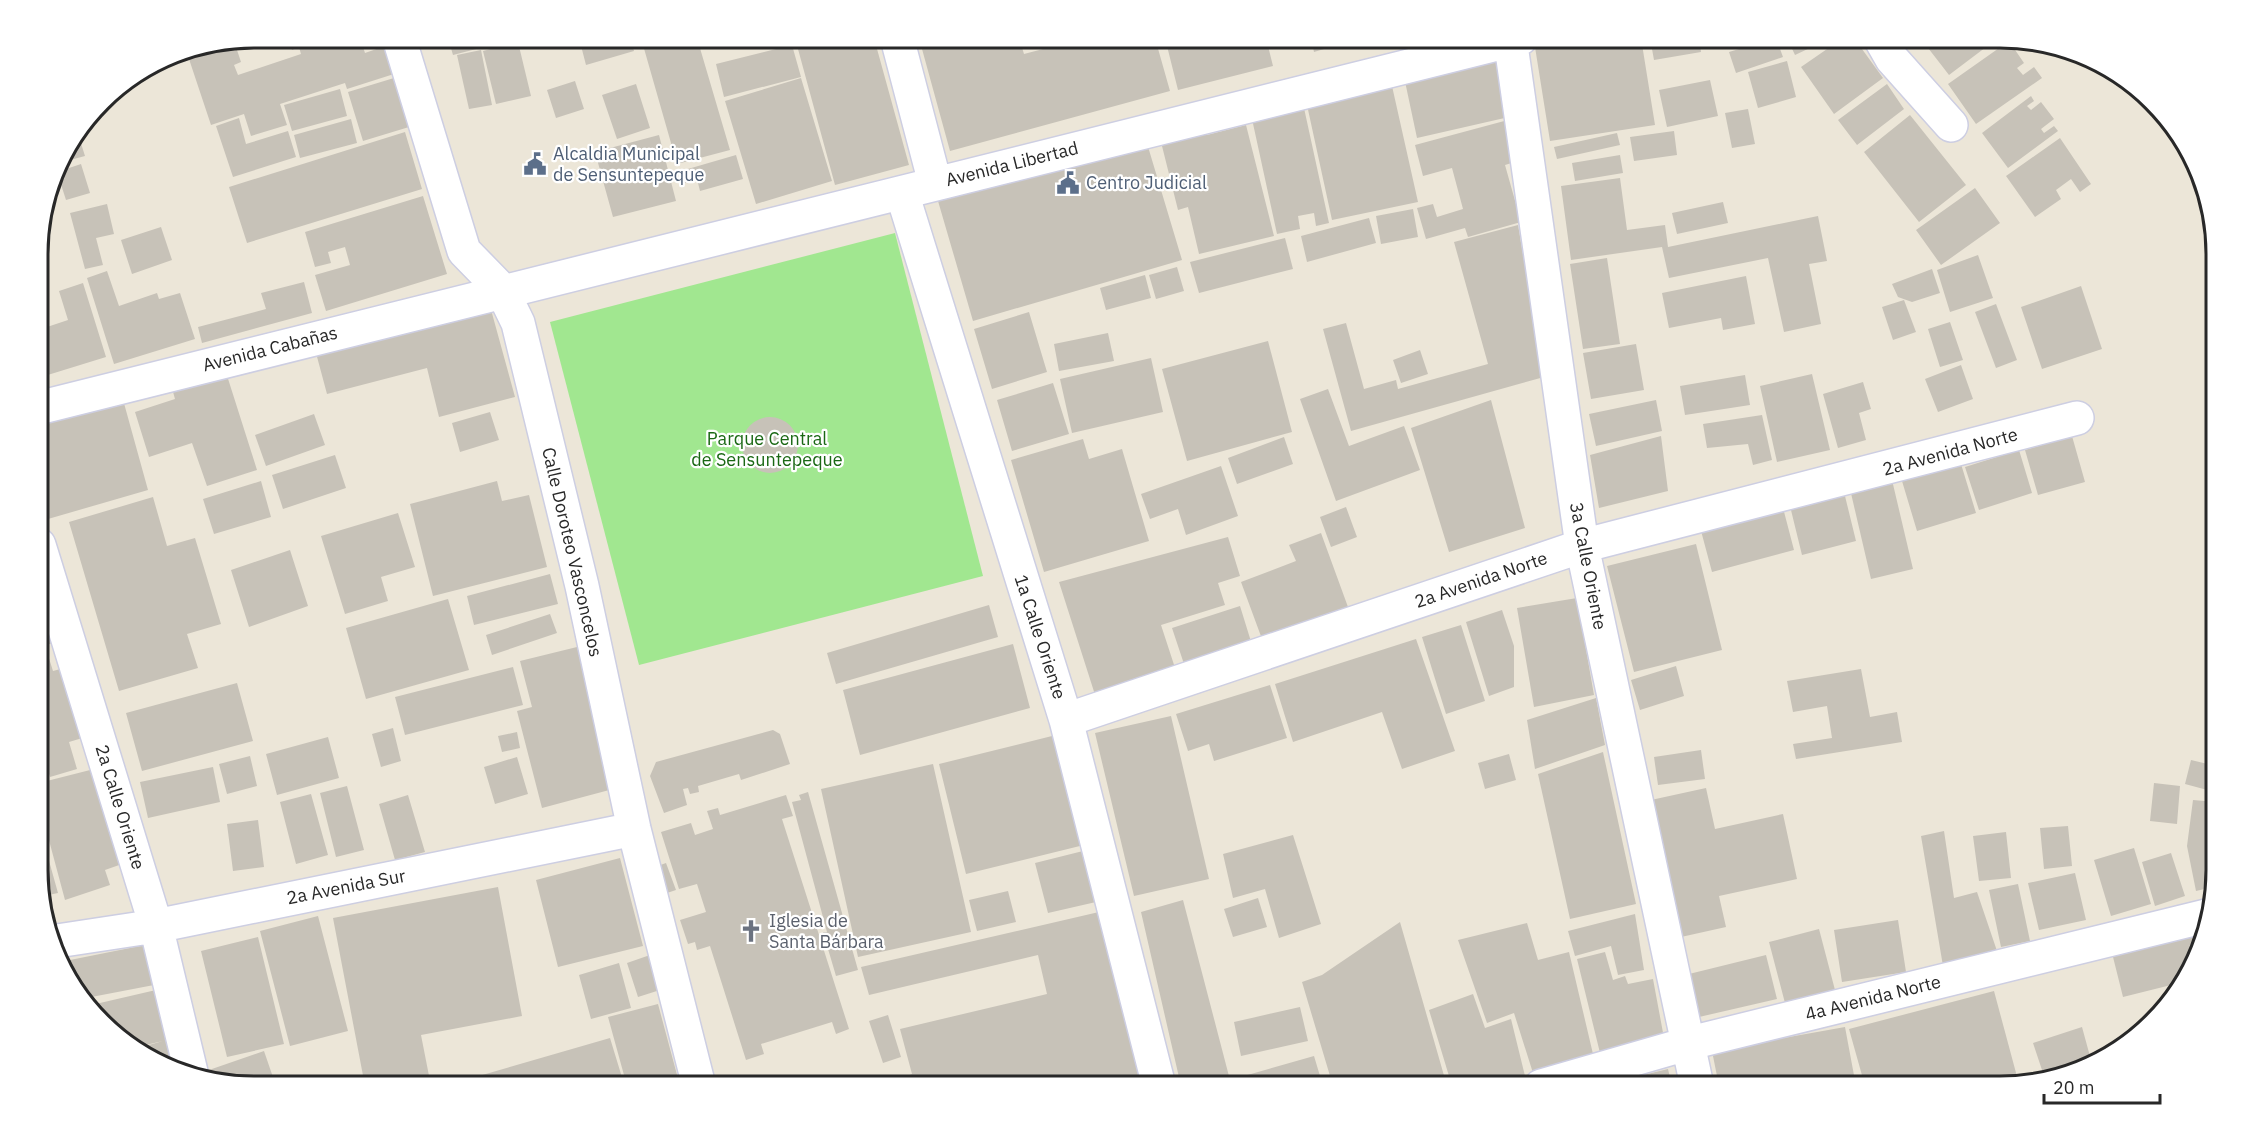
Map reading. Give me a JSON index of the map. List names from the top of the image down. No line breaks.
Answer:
{"streets":{"street":["Avenida Libertad","Avenida Cabañas","2a Avenida Norte","Calle Doroteo Vasconcelos","3a Calle Oriente","1a Calle Oriente","2a Calle Oriente","2a Avenida Sur","4a Avenida Norte"]},"crossings":[["Avenida Libertad","Avenida Cabañas"],["Avenida Libertad","Calle Doroteo Vasconcelos"],["Avenida Libertad","1a Calle Oriente"],["Avenida Cabañas","Calle Doroteo Vasconcelos"],["2a Avenida Norte","3a Calle Oriente"],["2a Avenida Norte","1a Calle Oriente"],["Calle Doroteo Vasconcelos","2a Avenida Sur"],["3a Calle Oriente","4a Avenida Norte"],["2a Calle Oriente","2a Avenida Sur"]],"parks":["Parque Central de Sensuntepeque"],"places":{"public building":["Alcaldia Municipal de Sensuntepeque","Centro Judicial"],"church":["Iglesia de Santa Bárbara"]},"scale_bar":"20 m"}
